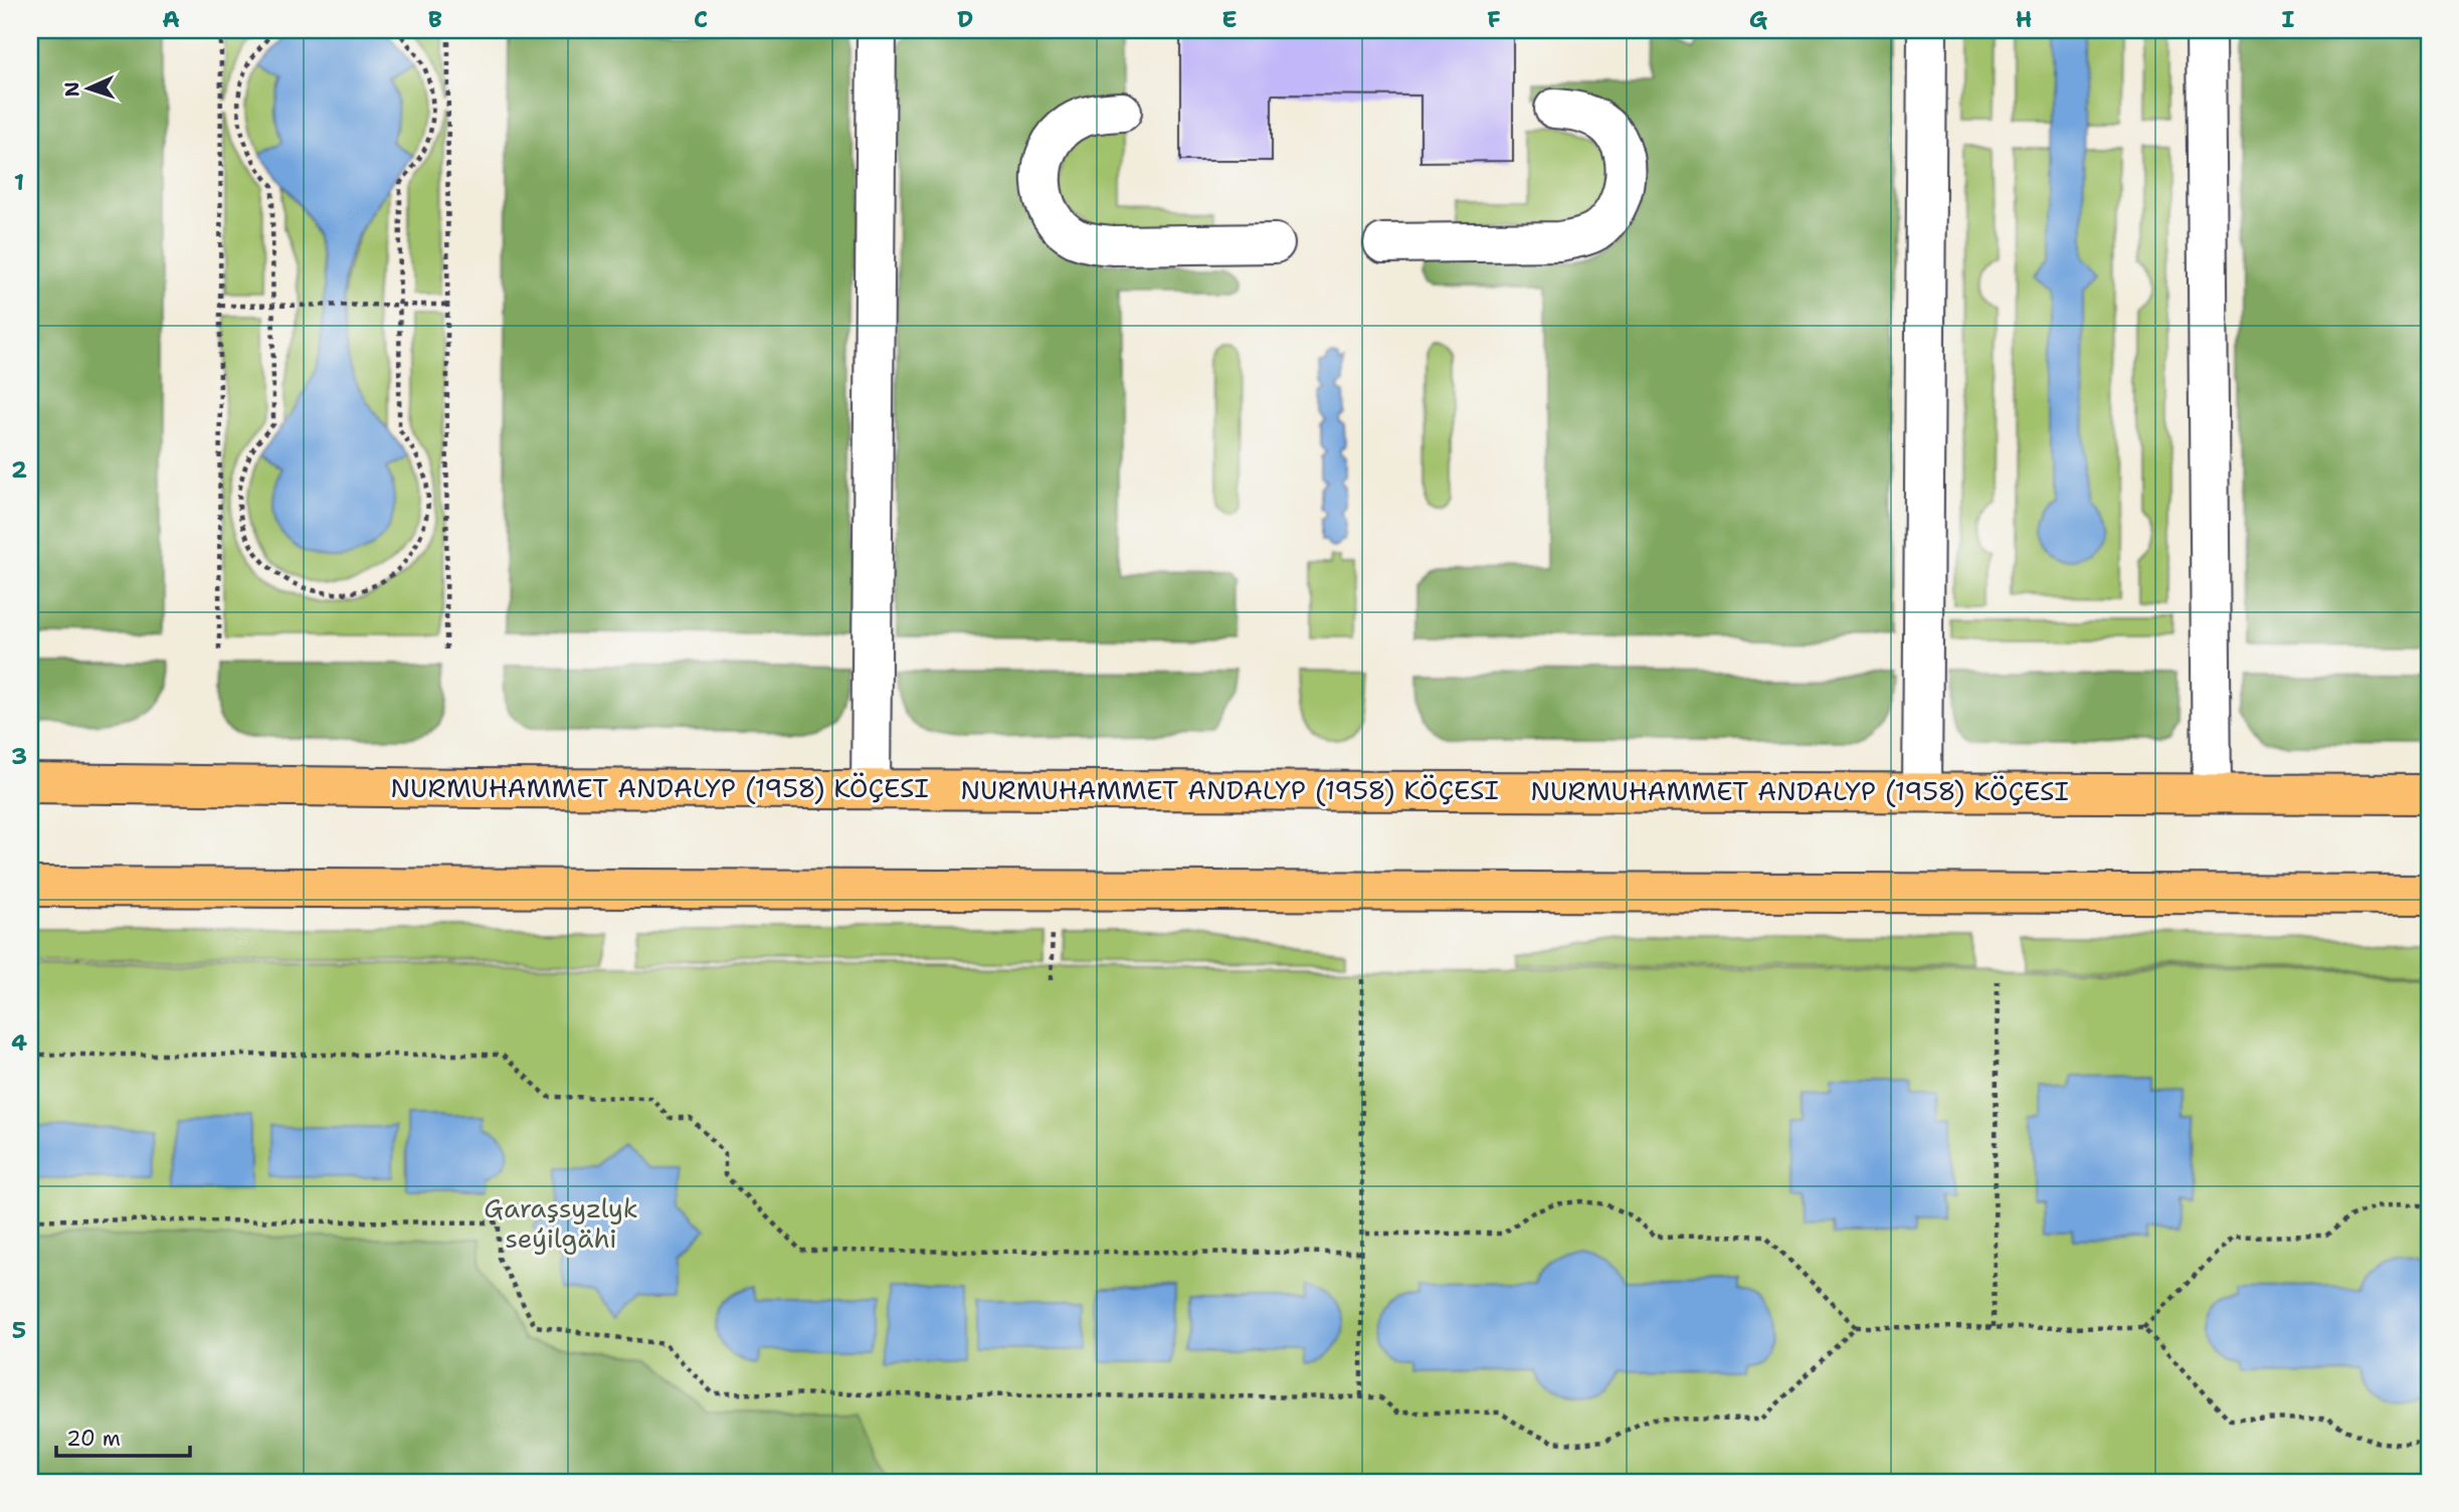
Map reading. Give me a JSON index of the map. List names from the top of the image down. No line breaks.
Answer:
{"streets":{"main road":["NURMUHAMMET ANDALYP (1958) KÖÇESI"]},"parks":["Garaşsyzlyk seýilgähi"],"scale_bar":"20 m","north":"left","grid":{"columns":["A","B","C","D","E","F","G","H","I"],"rows":["1","2","3","4","5"]}}
